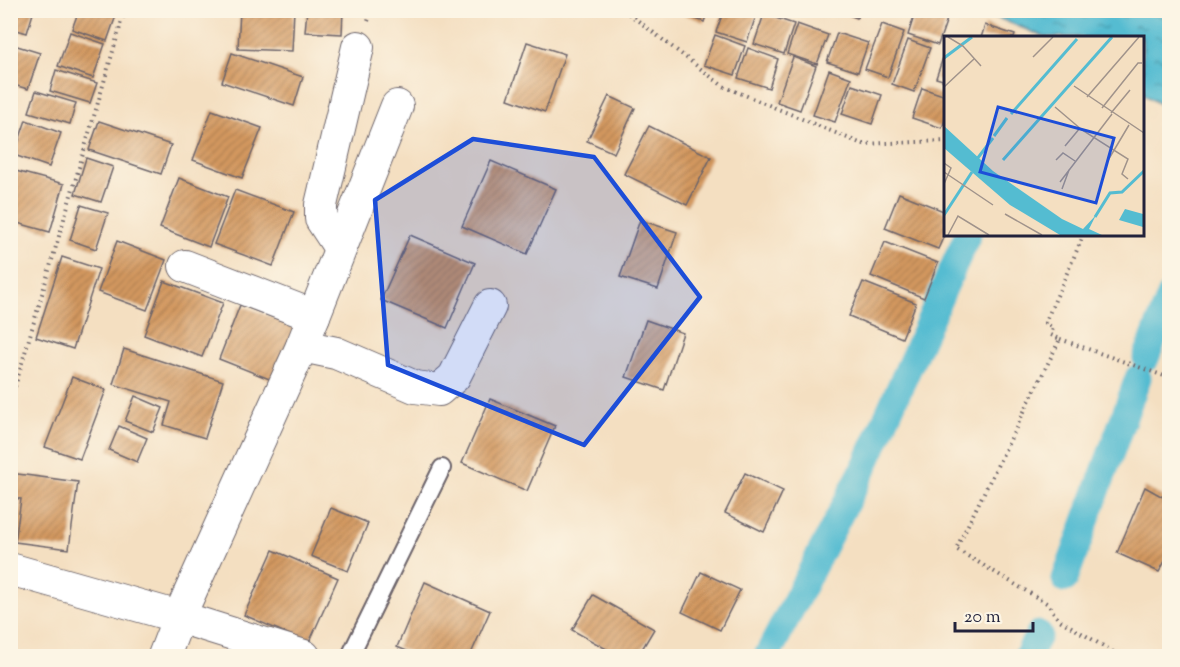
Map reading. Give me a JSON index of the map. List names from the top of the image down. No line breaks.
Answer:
{"scale_bar":"20 m"}
